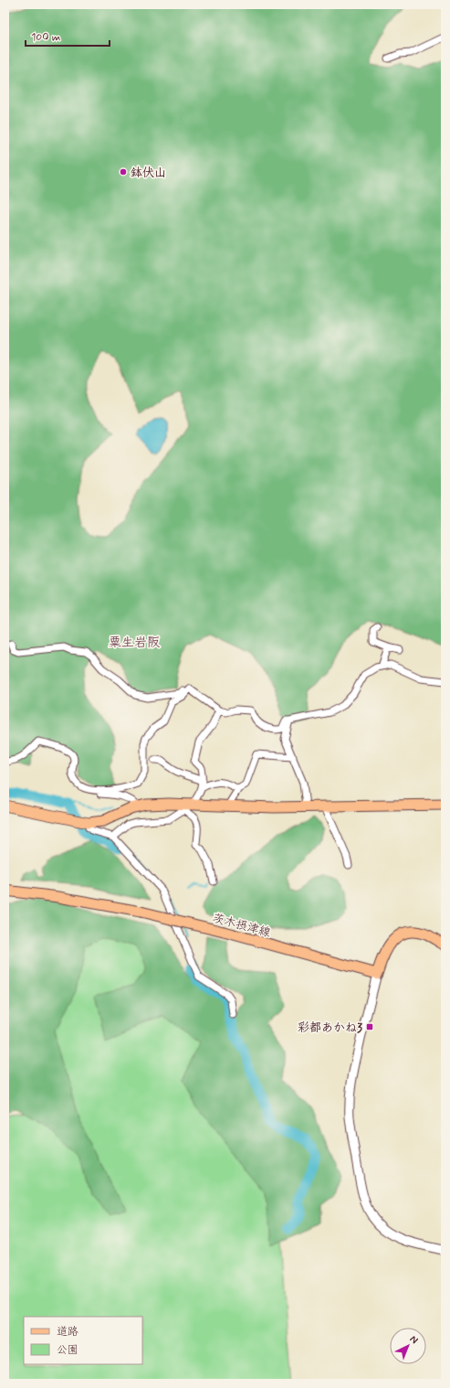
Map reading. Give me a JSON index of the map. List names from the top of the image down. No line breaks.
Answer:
{"streets":{"main road":["茨木摂津線"]},"districts":["粟生岩阪"],"places":{"other":["鉢伏山"],"transit":["彩都あかね3"]},"legend":["道路","公園"],"scale_bar":"100 m","north":"top right"}
